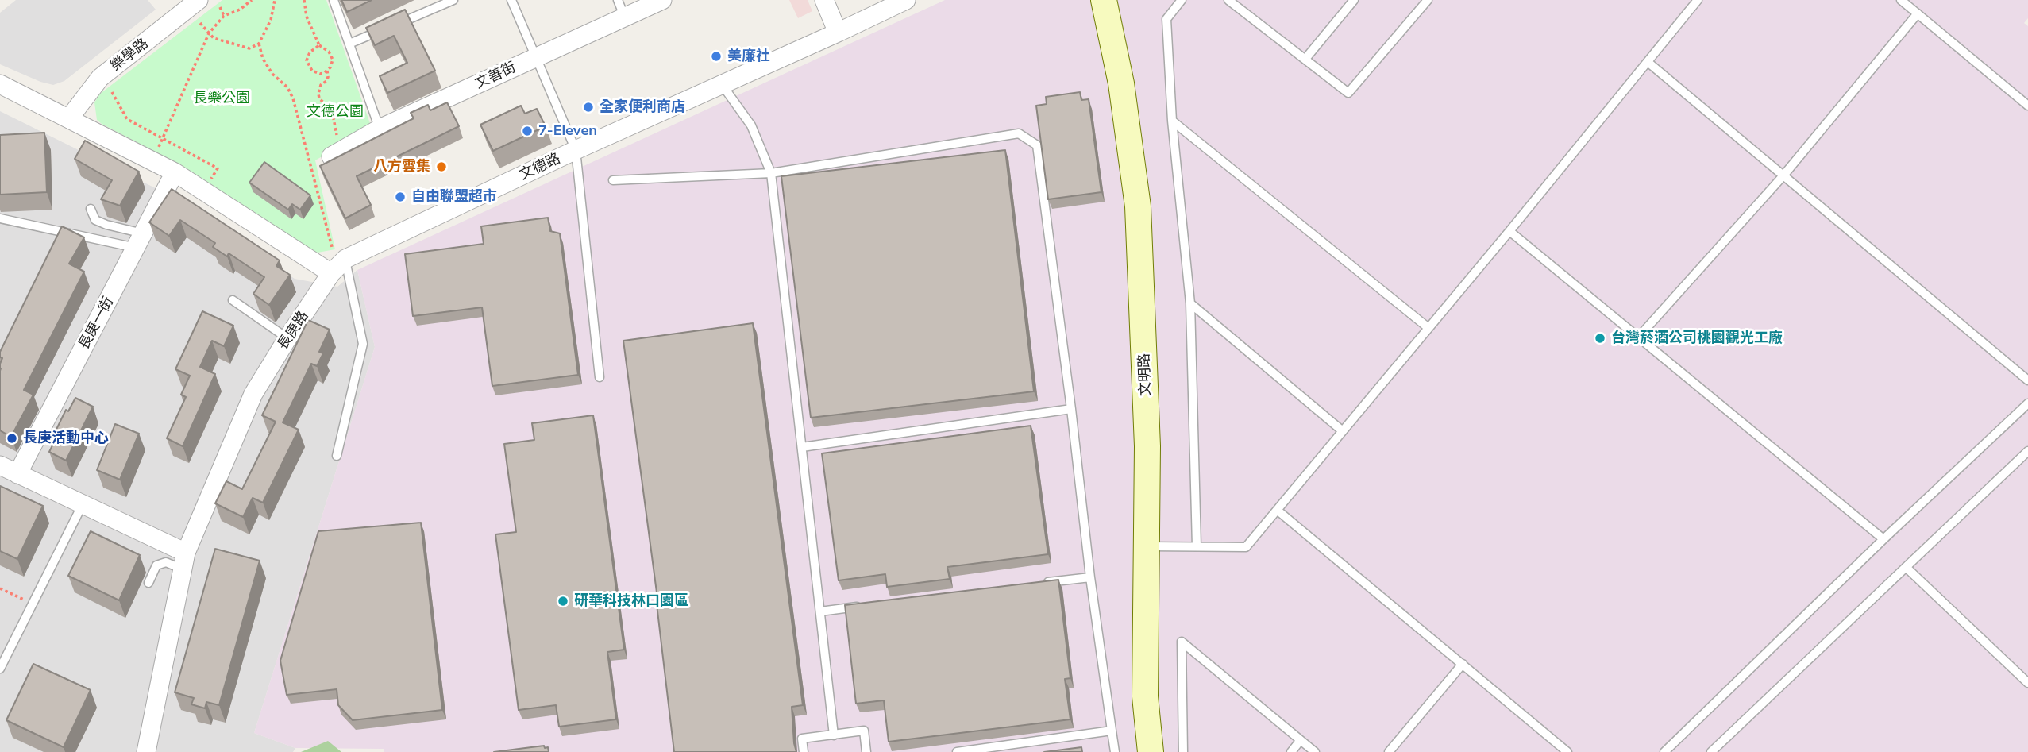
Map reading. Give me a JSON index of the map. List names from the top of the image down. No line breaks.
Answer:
{"streets":{"street":["樂學路","文善街","文德路","長庚一街","長庚路","文明路"]},"crossings":[["文德路","長庚路"]],"parks":["長樂公園","文德公園"],"places":["美廉社","全家便利商店","7-Eleven","八方雲集","自由聯盟超市","台灣菸酒公司桃園觀光工廠","長庚活動中心","研華科技林口園區"]}
